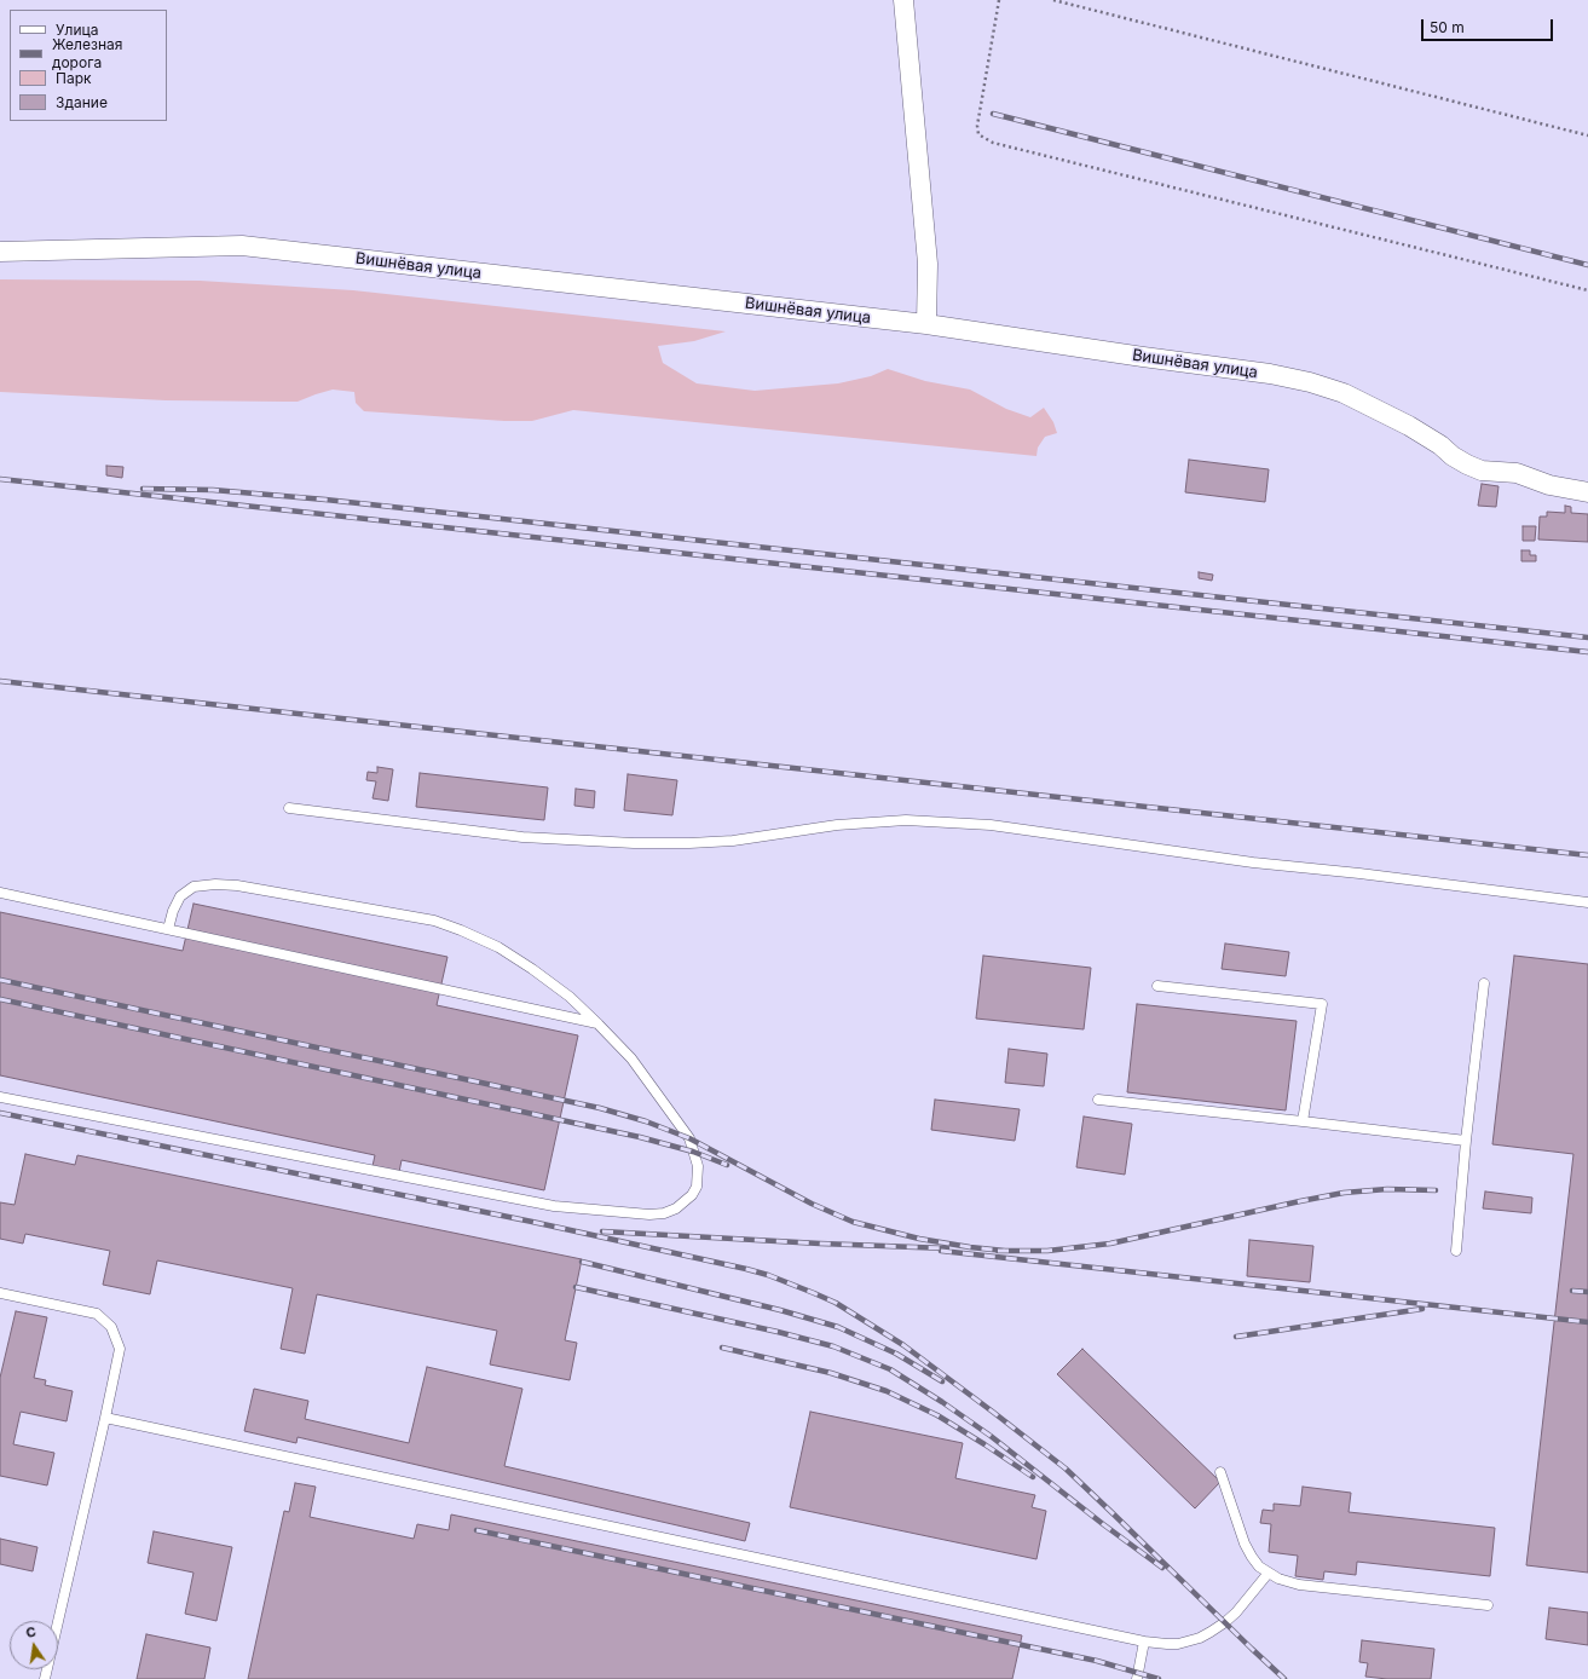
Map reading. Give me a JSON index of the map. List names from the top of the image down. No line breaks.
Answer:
{"streets":{"street":["Вишнёвая улица"]},"legend":["Улица","Железная дорога","Парк","Здание"],"scale_bar":"50 m","north":"top"}
